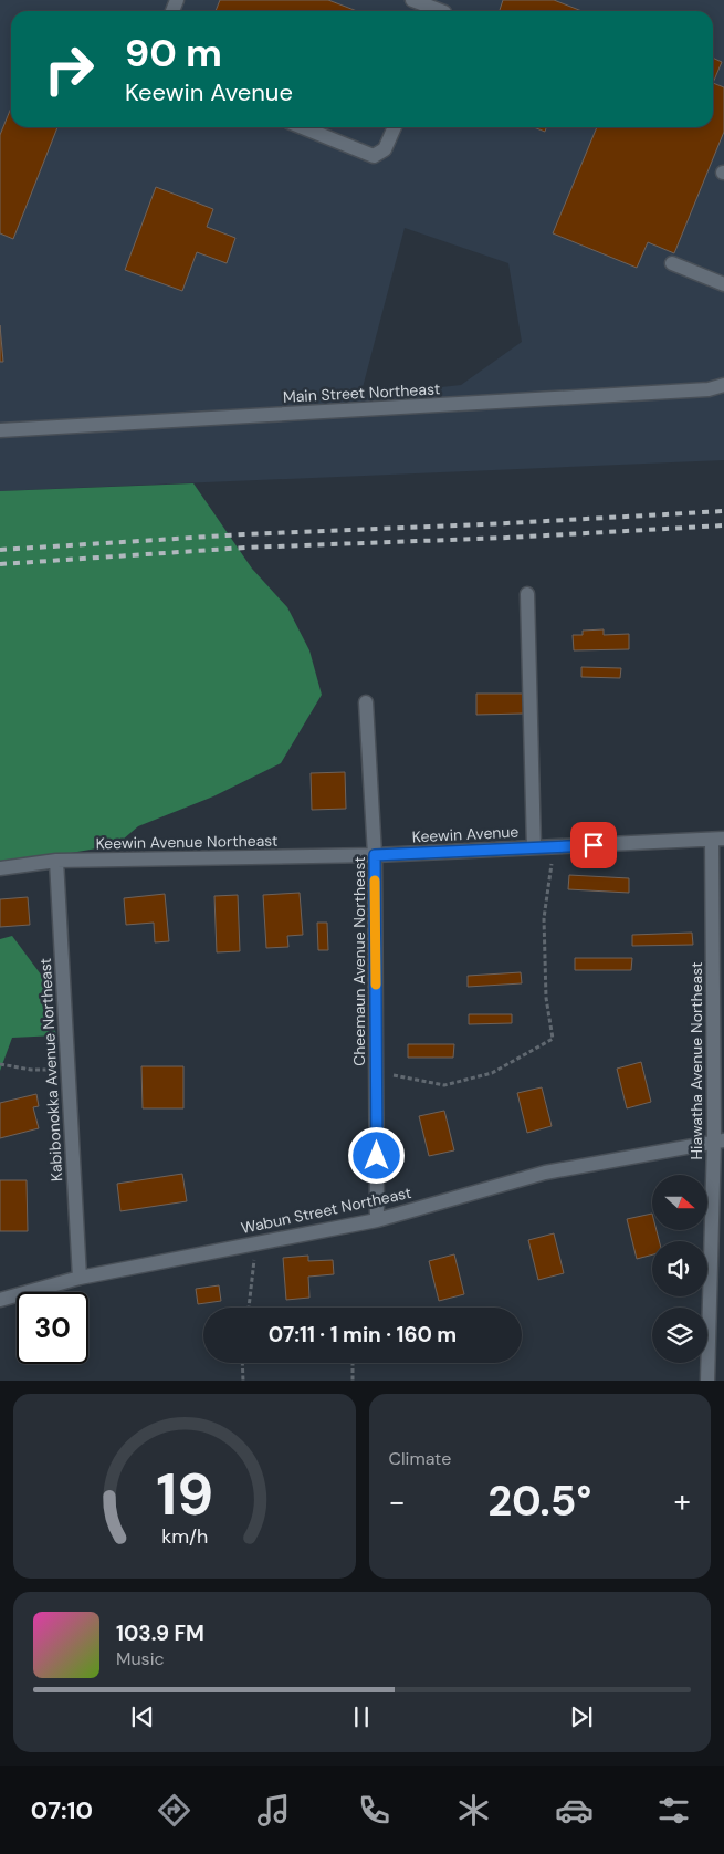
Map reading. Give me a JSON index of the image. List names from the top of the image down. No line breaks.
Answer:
{"streets":{"street":["Main Street Northeast","Keewin Avenue","Keewin Avenue Northeast","Cheemaun Avenue Northeast","Hiawatha Avenue Northeast","Kabibonokka Avenue Northeast","Wabun Street Northeast"]},"crossings":[["Keewin Avenue","Keewin Avenue Northeast"],["Keewin Avenue","Cheemaun Avenue Northeast"],["Keewin Avenue","Hiawatha Avenue Northeast"],["Keewin Avenue Northeast","Cheemaun Avenue Northeast"],["Keewin Avenue Northeast","Kabibonokka Avenue Northeast"],["Cheemaun Avenue Northeast","Wabun Street Northeast"],["Hiawatha Avenue Northeast","Wabun Street Northeast"],["Kabibonokka Avenue Northeast","Wabun Street Northeast"]],"north":"right","page":{"turn":["90 m","Keewin Avenue"],"limit":"30","trip":"07:11 · 1 min · 160 m","tile":"Climate","heat":["−","20.5°","+"],"song":["103.9 FM","Music"],"tabs":"07:10","gauge":["19","km/h"]}}
